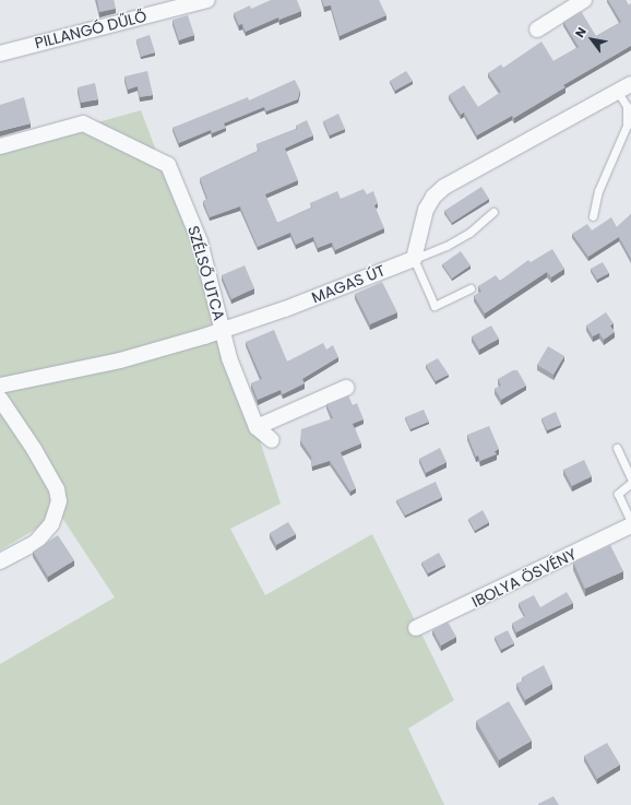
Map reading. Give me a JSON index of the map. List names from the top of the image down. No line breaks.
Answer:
{"streets":{"street":["PILLANGÓ DŰLŐ","SZÉLSŐ UTCA","MAGAS ÚT","IBOLYA ÖSVÉNY"]},"crossings":[["SZÉLSŐ UTCA","MAGAS ÚT"]],"north":"top left"}
